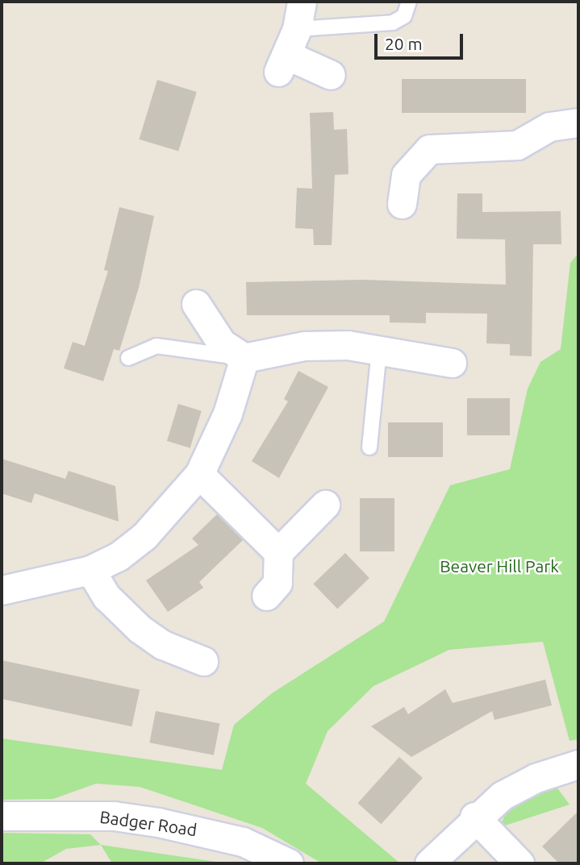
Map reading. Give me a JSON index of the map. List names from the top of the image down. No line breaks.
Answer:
{"streets":{"street":["Badger Road"]},"parks":["Beaver Hill Park"],"scale_bar":"20 m"}
